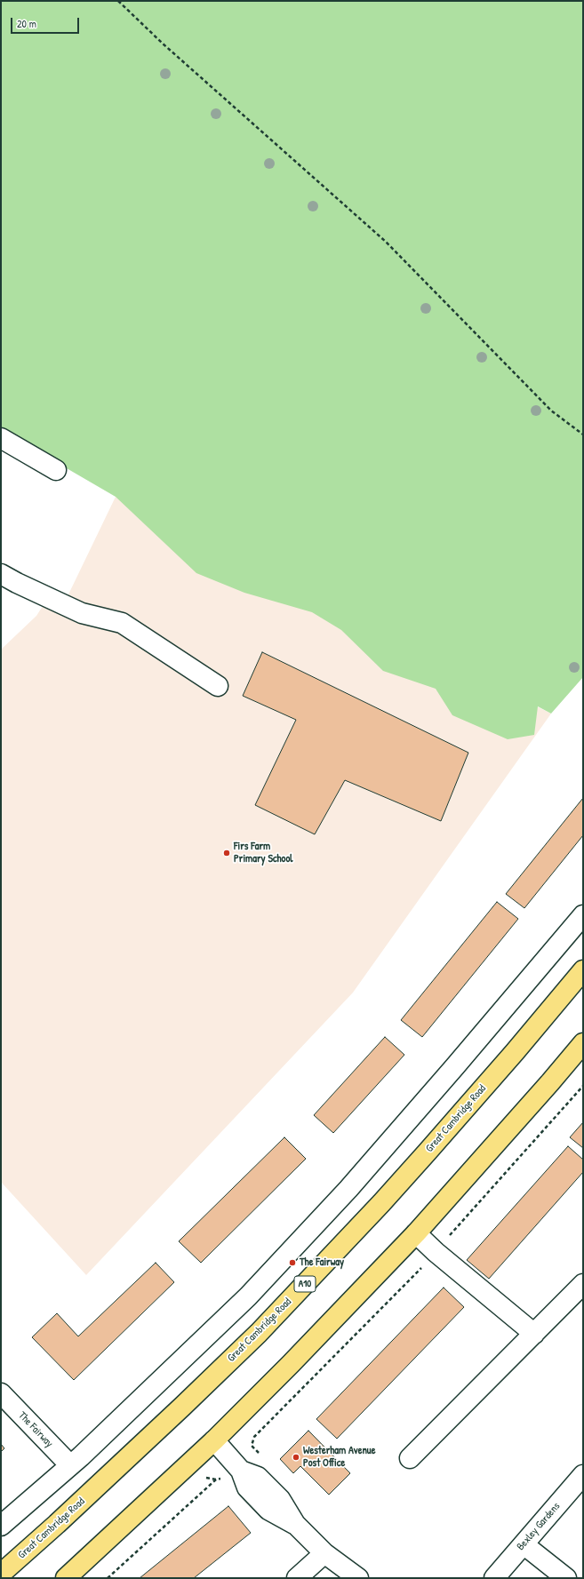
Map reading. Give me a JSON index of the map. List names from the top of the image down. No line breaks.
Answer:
{"streets":{"highway":["Great Cambridge Road","A10"],"street":["The Fairway","Bexley Gardens"]},"places":["Firs Farm Primary School","The Fairway","Westerham Avenue Post Office"],"scale_bar":"20 m"}
